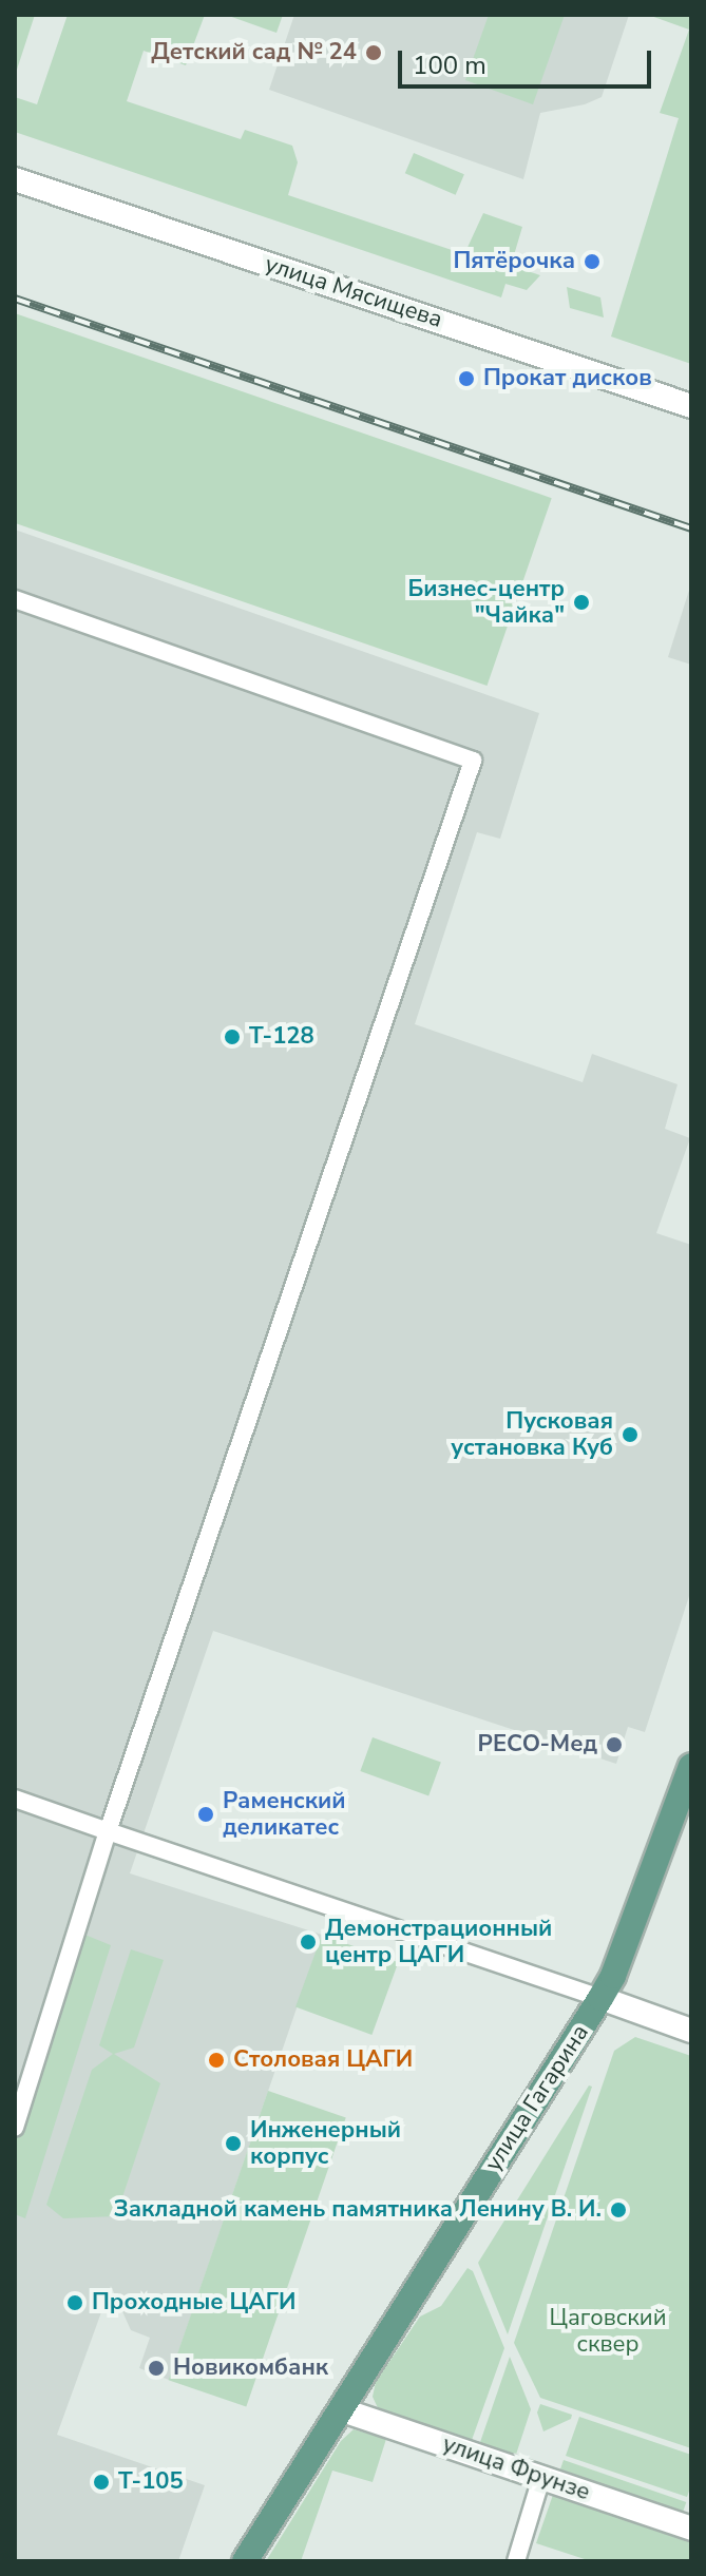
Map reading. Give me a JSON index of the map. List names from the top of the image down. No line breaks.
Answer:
{"streets":{"main road":["улица Мясищева","улица Гагарина","улица Фрунзе"]},"crossings":[["улица Гагарина","улица Фрунзе"]],"parks":["Цаговский сквер"],"places":["Детский сад № 24","Пятёрочка","Прокат дисков","Бизнес-центр \"Чайка\"","Т-128","Пусковая установка Куб","РЕСО-Мед","Раменский деликатес","Демонстрационный центр ЦАГИ","Столовая ЦАГИ","Инженерный корпус","Закладной камень памятника Ленину В. И.","Проходные ЦАГИ","Новикомбанк","Т-105"],"scale_bar":"100 m"}
